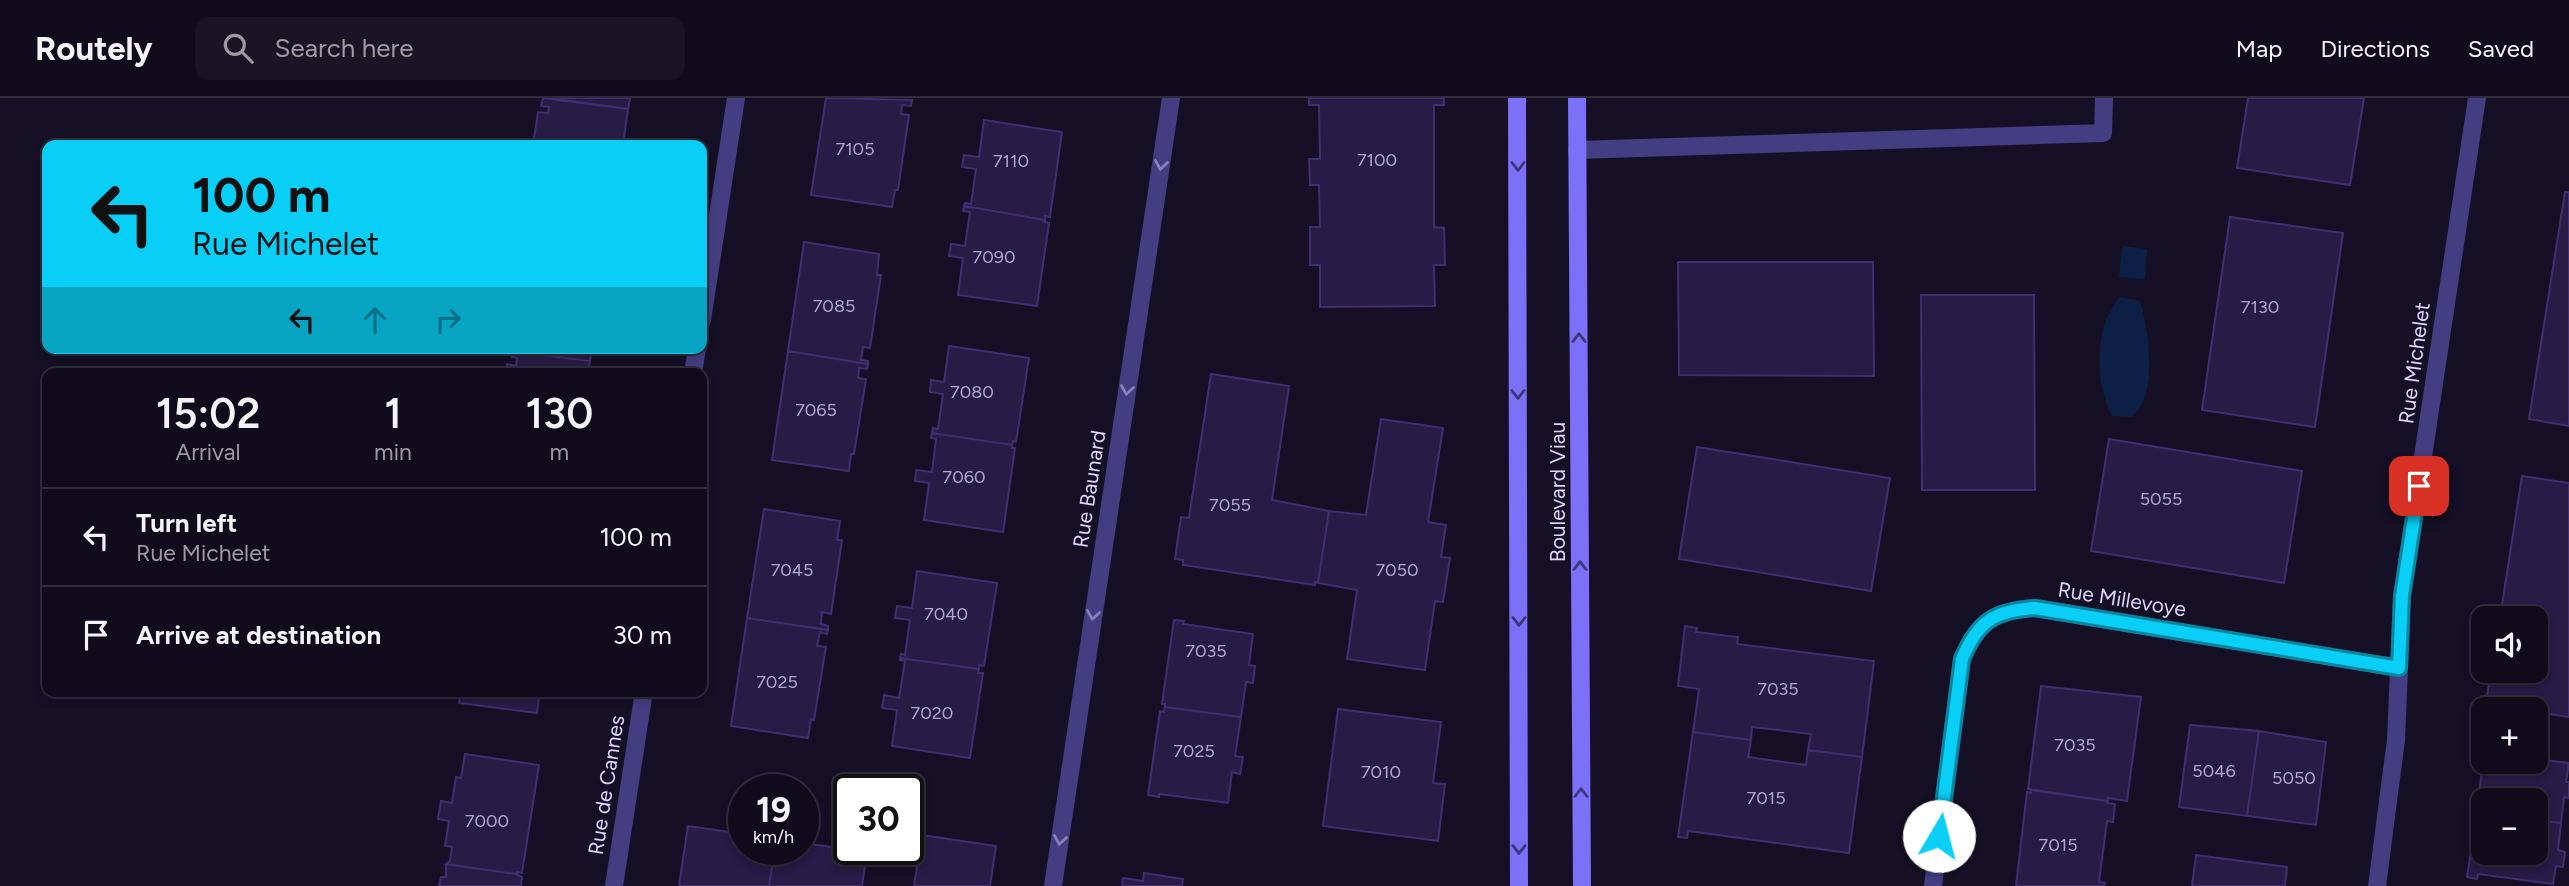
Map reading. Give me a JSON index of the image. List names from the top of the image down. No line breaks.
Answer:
{"streets":{"main road":["Boulevard Viau"],"street":["Rue Michelet","Rue Baunard","Rue Millevoye","Rue de Cannes"]},"crossings":[["Rue Michelet","Rue Millevoye"]],"one_way":["Rue Baunard"],"house_numbers":["7105","7100","7110","7090","7085","7130","7080","7065","7060","5055","7055","7045","7050","7040","7035","7025","7035","7020","7035","7025","5046","7010","5050","7015","7000","7015"],"page":{"header":"Routely","search":"Search here","nav":["Map","Directions","Saved"],"turn":["100 m","Rue Michelet"],"eta":["15:02","Arrival","1","min","130","m"],"list":[{"name":"Turn left","note":"Rue Michelet","value":"100 m"},{"name":"Arrive at destination","value":"30 m"}],"map_buttons":["+","−"],"speed":"19 km/h","limit":"30"}}
